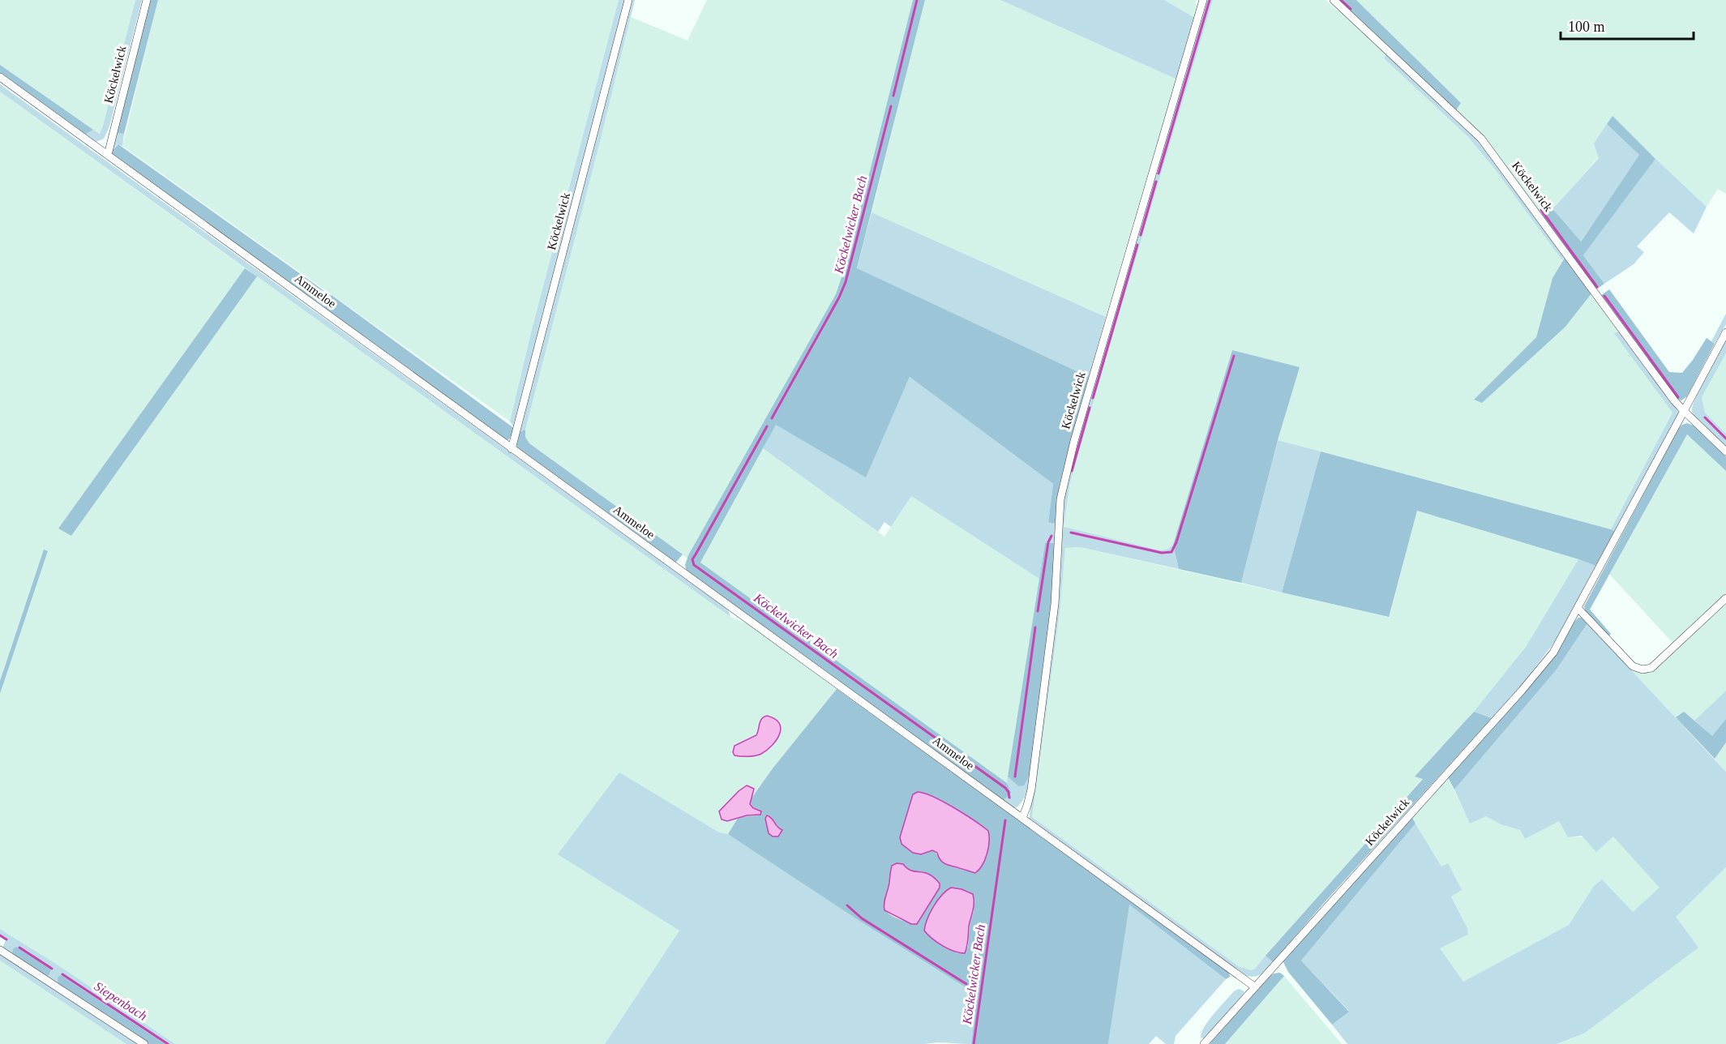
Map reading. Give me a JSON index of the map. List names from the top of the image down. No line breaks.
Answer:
{"streets":{"street":["Köckelwick","Ammeloe"]},"crossings":[["Köckelwick","Ammeloe"]],"water":["Köckelwicker Bach","Siepenbach"],"scale_bar":"100 m"}
